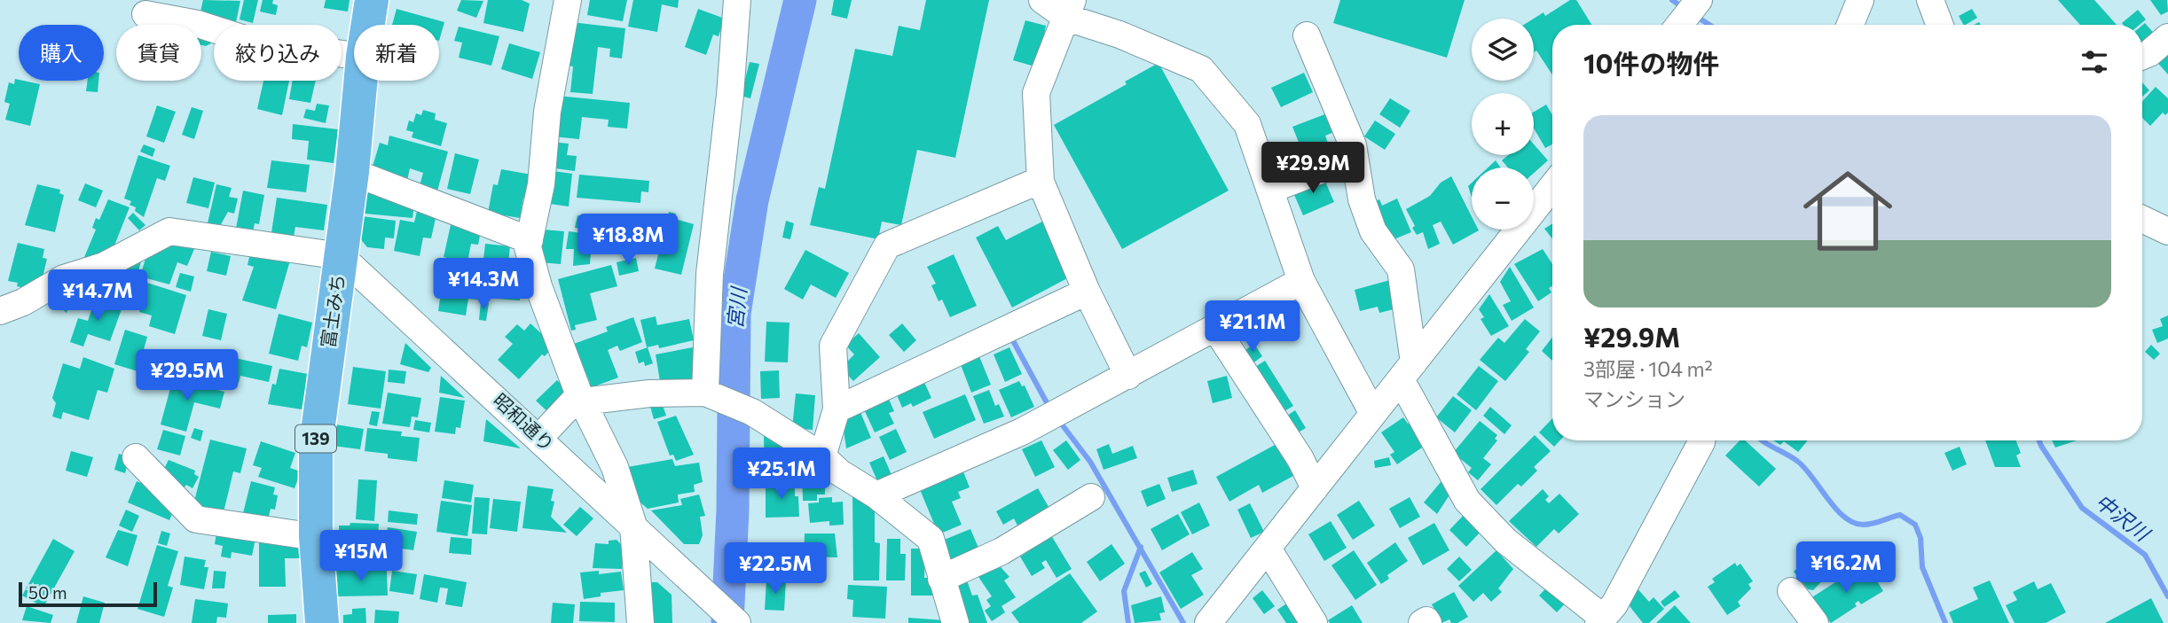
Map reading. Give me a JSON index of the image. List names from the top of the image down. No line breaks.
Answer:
{"streets":{"highway":["富士みち","139"],"street":["昭和通り"]},"crossings":[["富士みち","昭和通り"]],"water":["宮川","中沢川"],"scale_bar":"50 m","page":{"map_buttons":["+","−"],"chip":["購入","賃貸","絞り込み","新着"],"heading":"10件の物件","list":[{"name":"¥29.9M","note":"3部屋 · 104 m² · マンション"}],"price":["¥29.9M","¥18.8M","¥14.3M","¥14.7M","¥21.1M","¥29.5M","¥25.1M","¥15M","¥16.2M","¥22.5M"],"scale":"50 m"}}
